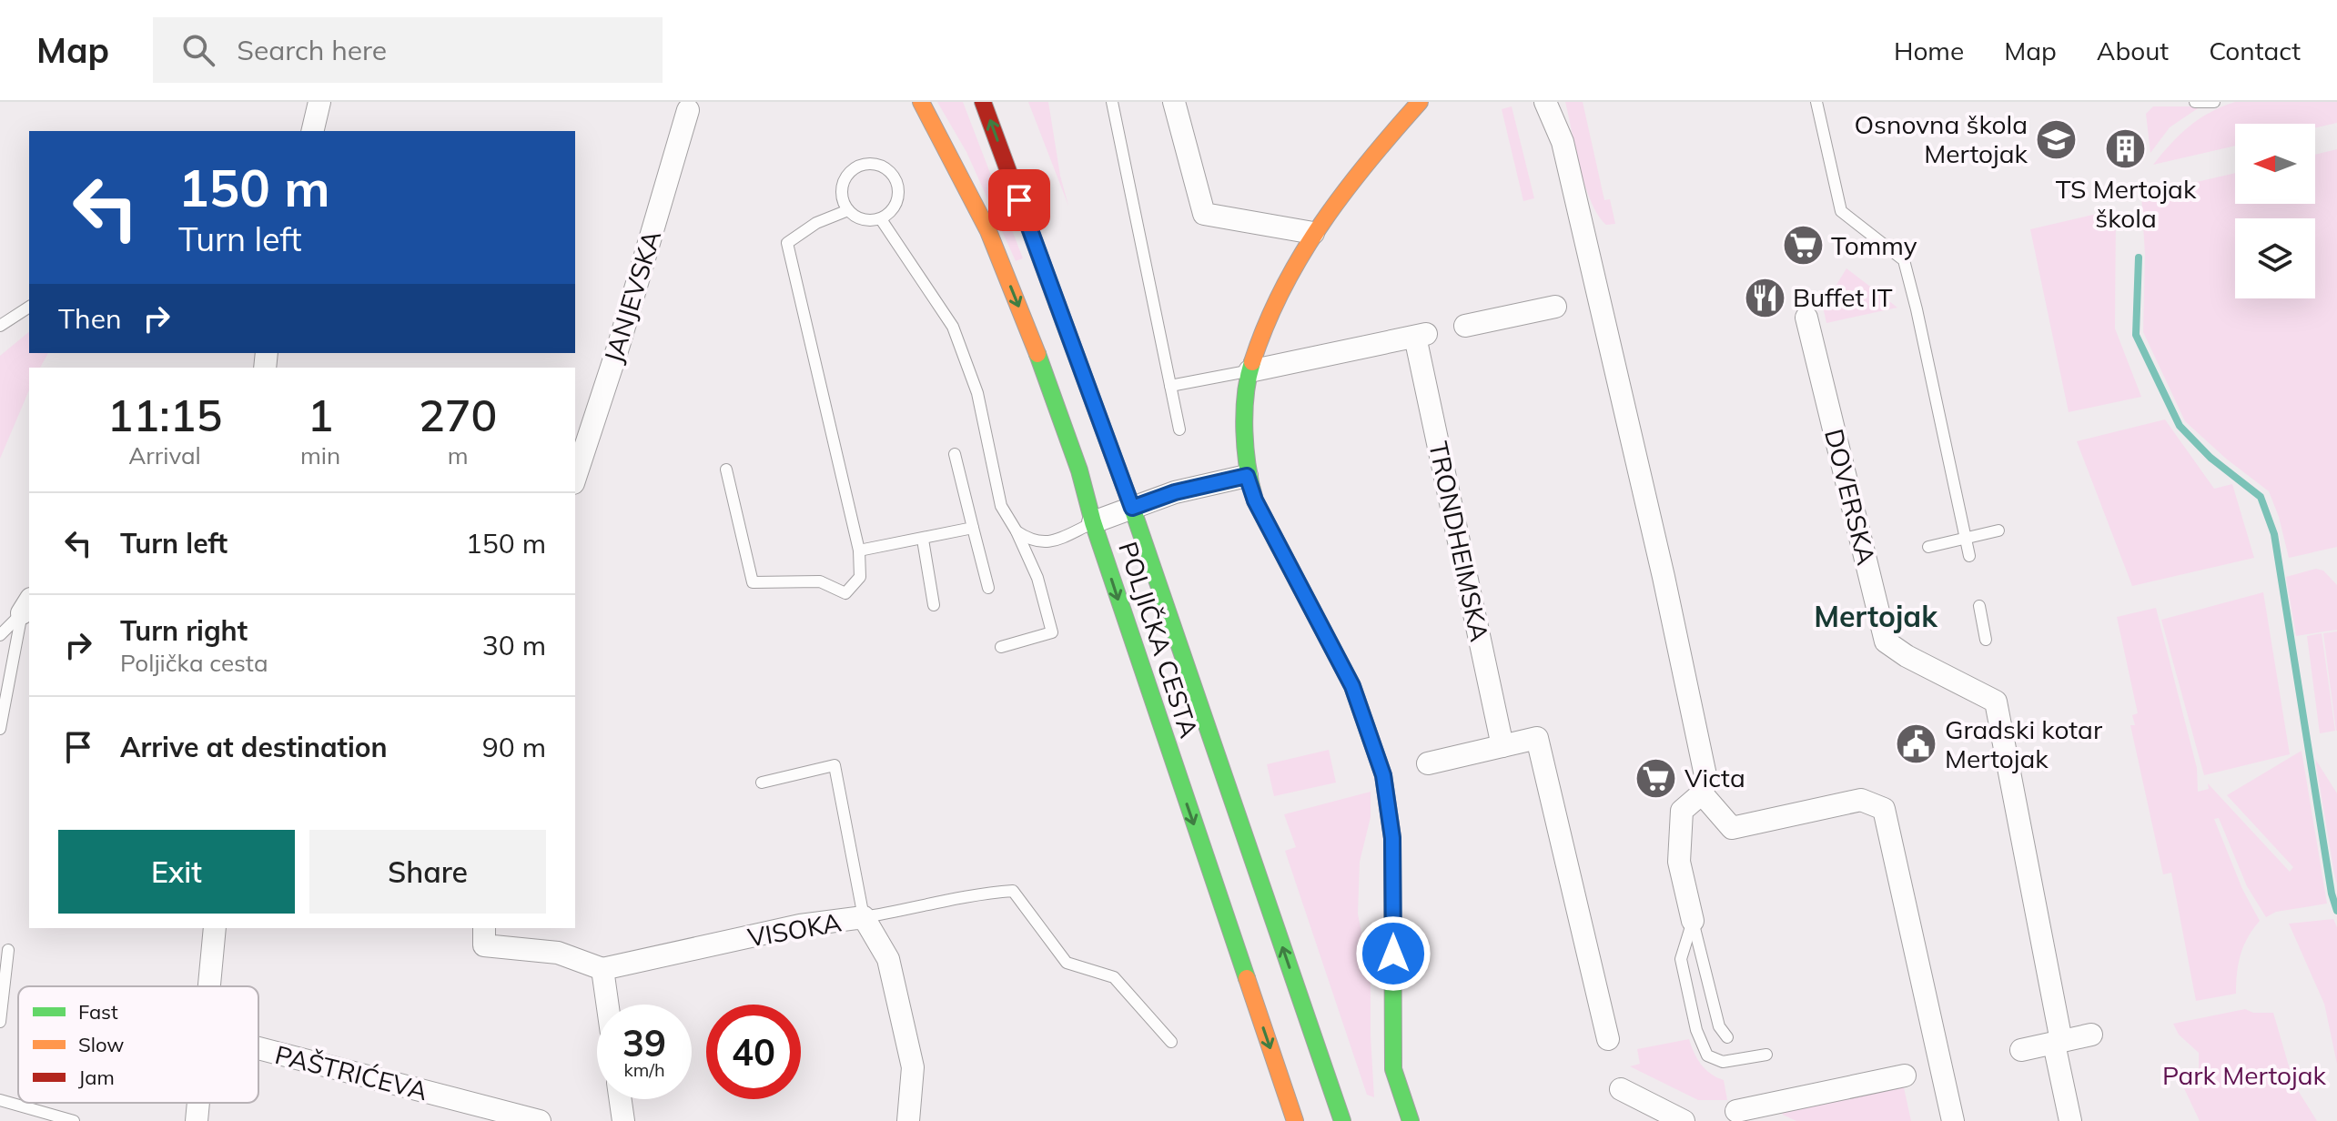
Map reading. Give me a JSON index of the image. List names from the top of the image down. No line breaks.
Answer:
{"streets":{"main road":["POLJIČKA CESTA"],"street":["JANJEVSKA","DOVERSKA","TRONDHEIMSKA","VISOKA","PAŠTRIĆEVA"]},"districts":["Mertojak"],"parks":["Park Mertojak"],"places":{"school or university":["Osnovna škola Mertojak"],"building":["TS Mertojak škola"],"supermarket":["Tommy","Victa"],"restaurant":["Buffet IT"],"public building":["Gradski kotar Mertojak"]},"legend":["Fast","Slow","Jam"],"north":"left","page":{"header":"Map","search":"Search here","nav":["Home","Map","About","Contact"],"turn":["150 m","Turn left"],"then":"Then","eta":["11:15","Arrival","1","min","270","m"],"list":[{"name":"Turn left","value":"150 m"},{"name":"Turn right","note":"Poljička cesta","value":"30 m"},{"name":"Arrive at destination","value":"90 m"}],"buttons":["Exit","Share"],"speed":"39 km/h","limit":"40"}}
